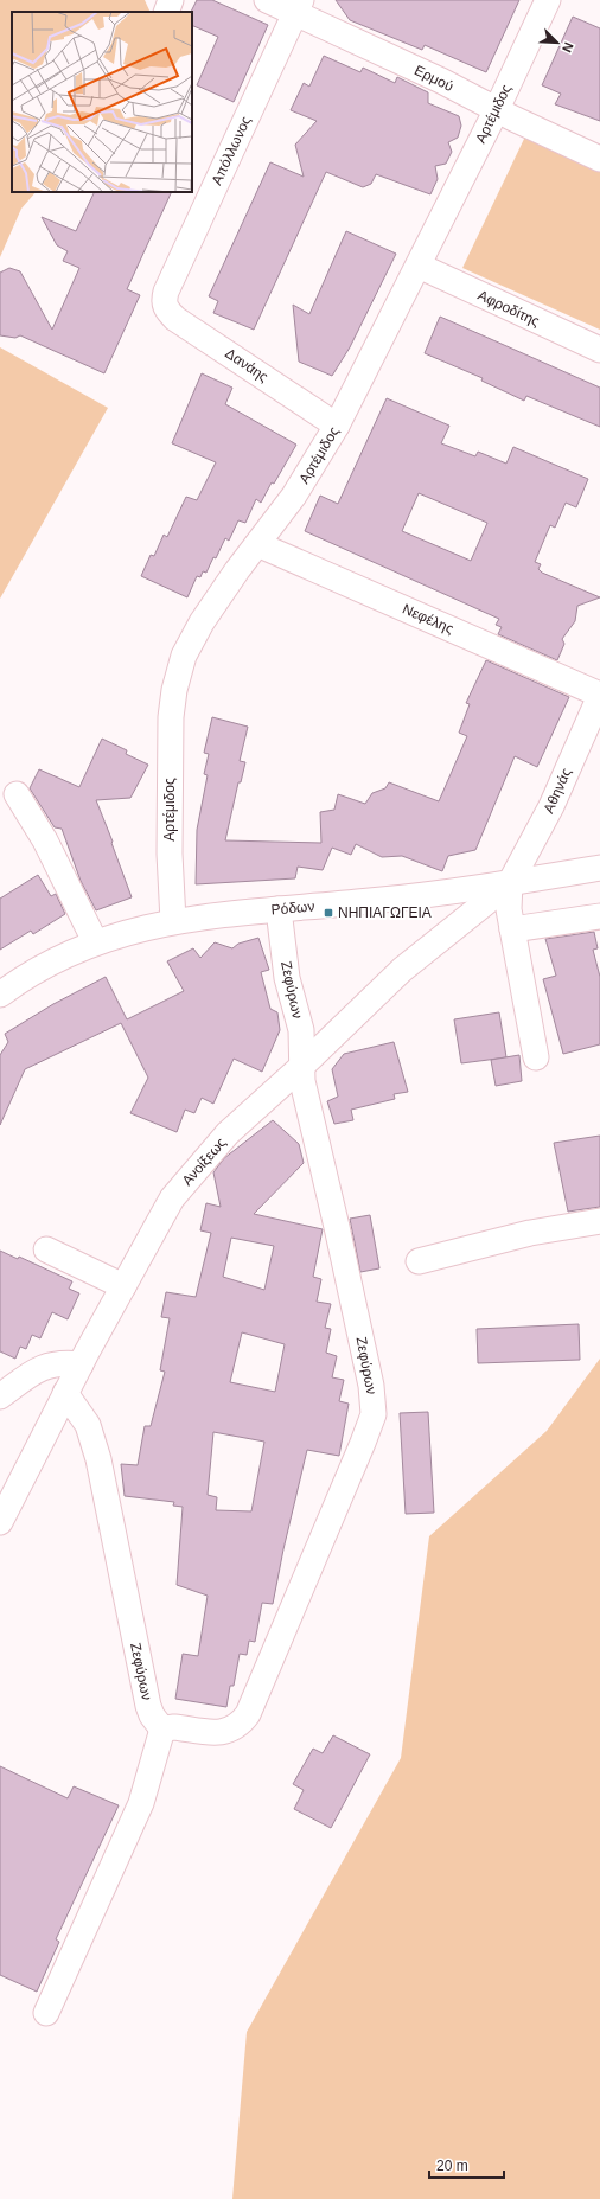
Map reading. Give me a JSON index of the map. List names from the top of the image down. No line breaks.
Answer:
{"streets":{"street":["Ερμού","Αρτέμιδος","Απόλλωνος","Αφροδίτης","Δανάης","Νεφέλης","Αθηνάς","Ρόδων","Ζεφύρων","Ανοίξεως"]},"crossings":[["Ερμού","Αρτέμιδος"],["Ερμού","Απόλλωνος"],["Αρτέμιδος","Αφροδίτης"],["Αρτέμιδος","Δανάης"],["Αρτέμιδος","Νεφέλης"],["Αρτέμιδος","Ρόδων"],["Απόλλωνος","Δανάης"],["Νεφέλης","Αθηνάς"],["Αθηνάς","Ρόδων"],["Αθηνάς","Ανοίξεως"],["Ρόδων","Ζεφύρων"],["Ρόδων","Ανοίξεως"],["Ζεφύρων","Ανοίξεως"]],"places":{"transit":["ΝΗΠΙΑΓΩΓΕΙΑ"]},"scale_bar":"20 m","north":"bottom right"}
